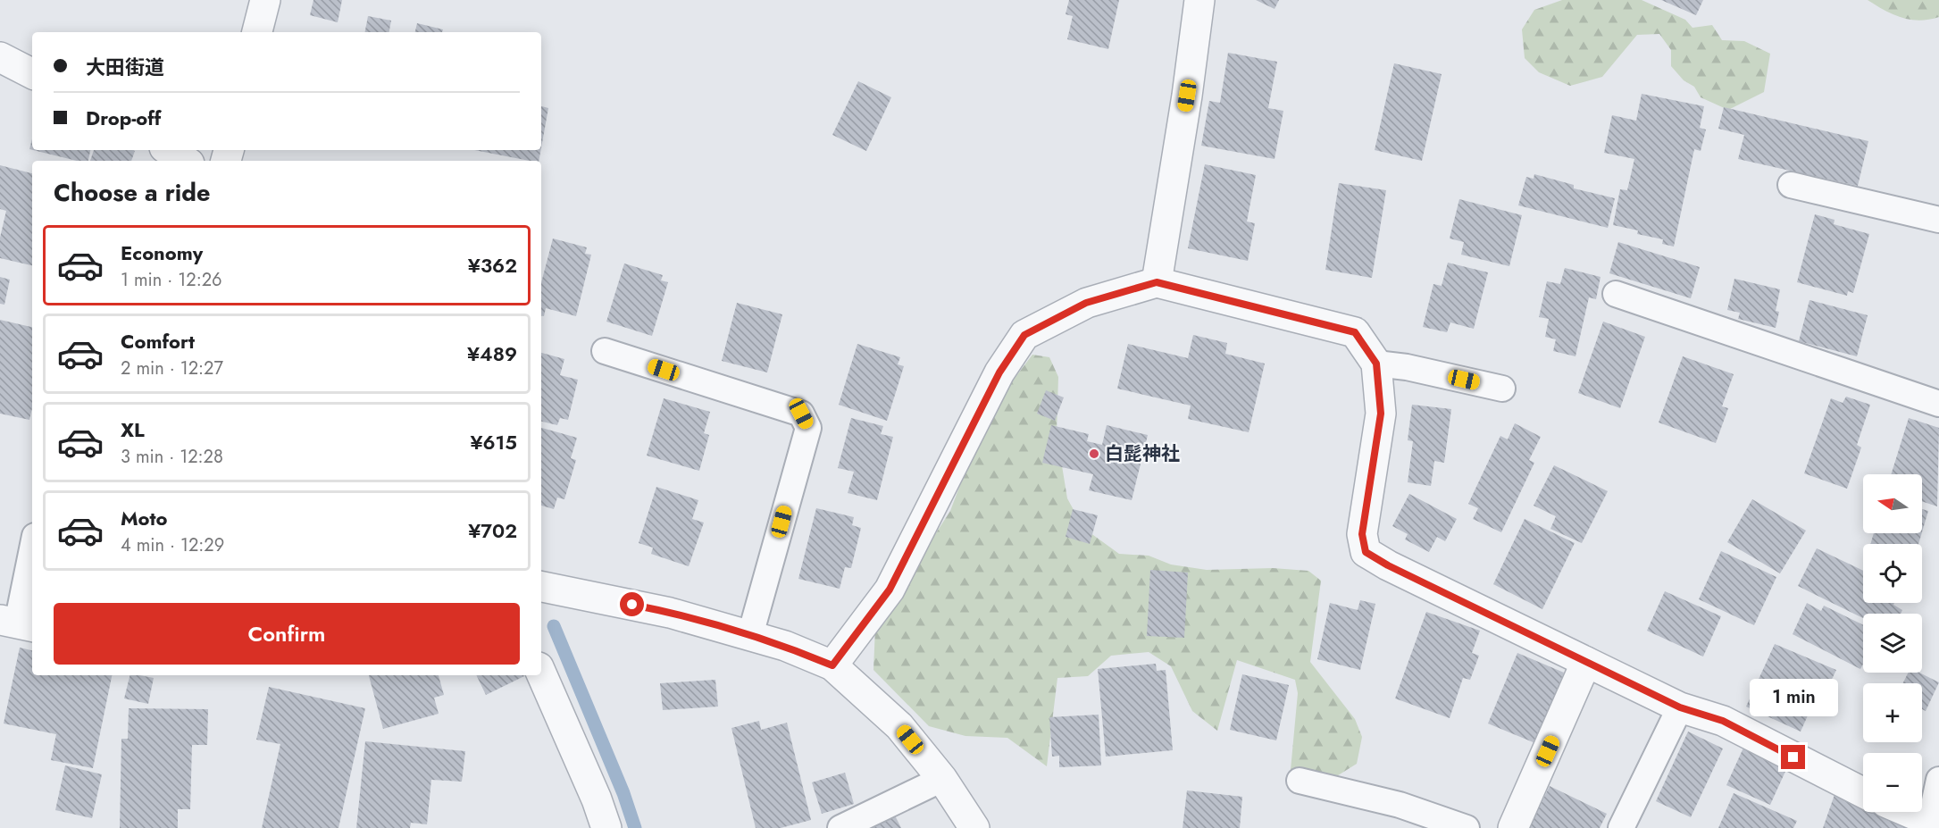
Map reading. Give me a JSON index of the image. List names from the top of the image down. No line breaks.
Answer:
{"places":["白髭神社"],"north":"left","page":{"banner":["大田街道","Drop-off"],"heading":"Choose a ride","list":[{"name":"Economy","note":"1 min · 12:26","value":"¥362"},{"name":"Comfort","note":"2 min · 12:27","value":"¥489"},{"name":"XL","note":"3 min · 12:28","value":"¥615"},{"name":"Moto","note":"4 min · 12:29","value":"¥702"}],"map_buttons":["+","−"],"buttons":"Confirm","bubble":"1 min"}}
